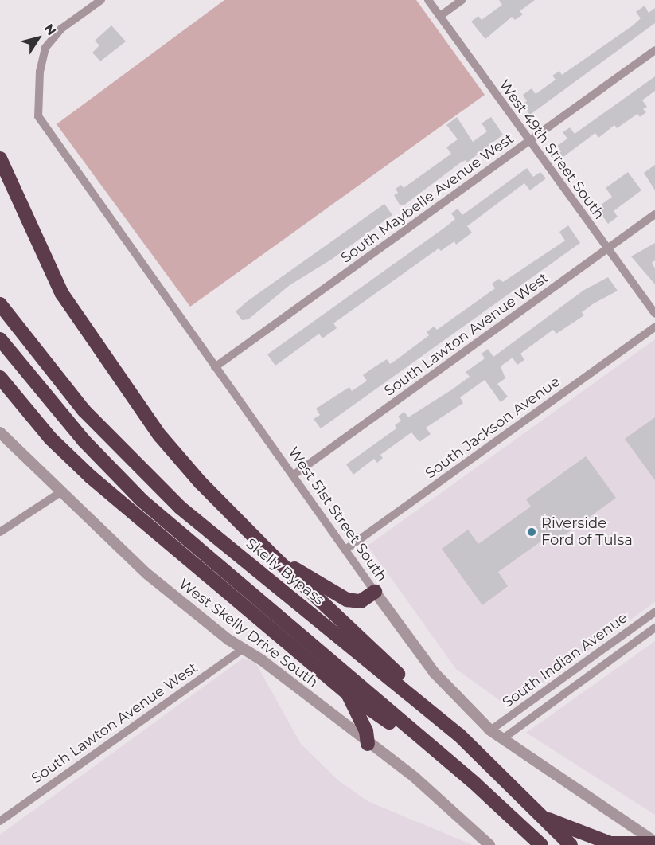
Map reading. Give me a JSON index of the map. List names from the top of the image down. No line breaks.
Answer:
{"streets":{"highway":["Skelly Bypass"],"street":["West 49th Street South","South Maybelle Avenue West","South Lawton Avenue West","South Jackson Avenue","West 51st Street South","West Skelly Drive South","South Indian Avenue"]},"crossings":[["West 49th Street South","South Maybelle Avenue West"],["West 49th Street South","South Lawton Avenue West"],["South Maybelle Avenue West","West 51st Street South"],["South Lawton Avenue West","West 51st Street South"],["South Lawton Avenue West","West Skelly Drive South"],["South Jackson Avenue","West 51st Street South"],["West 51st Street South","South Indian Avenue"]],"places":["Riverside Ford of Tulsa"],"north":"top right"}
